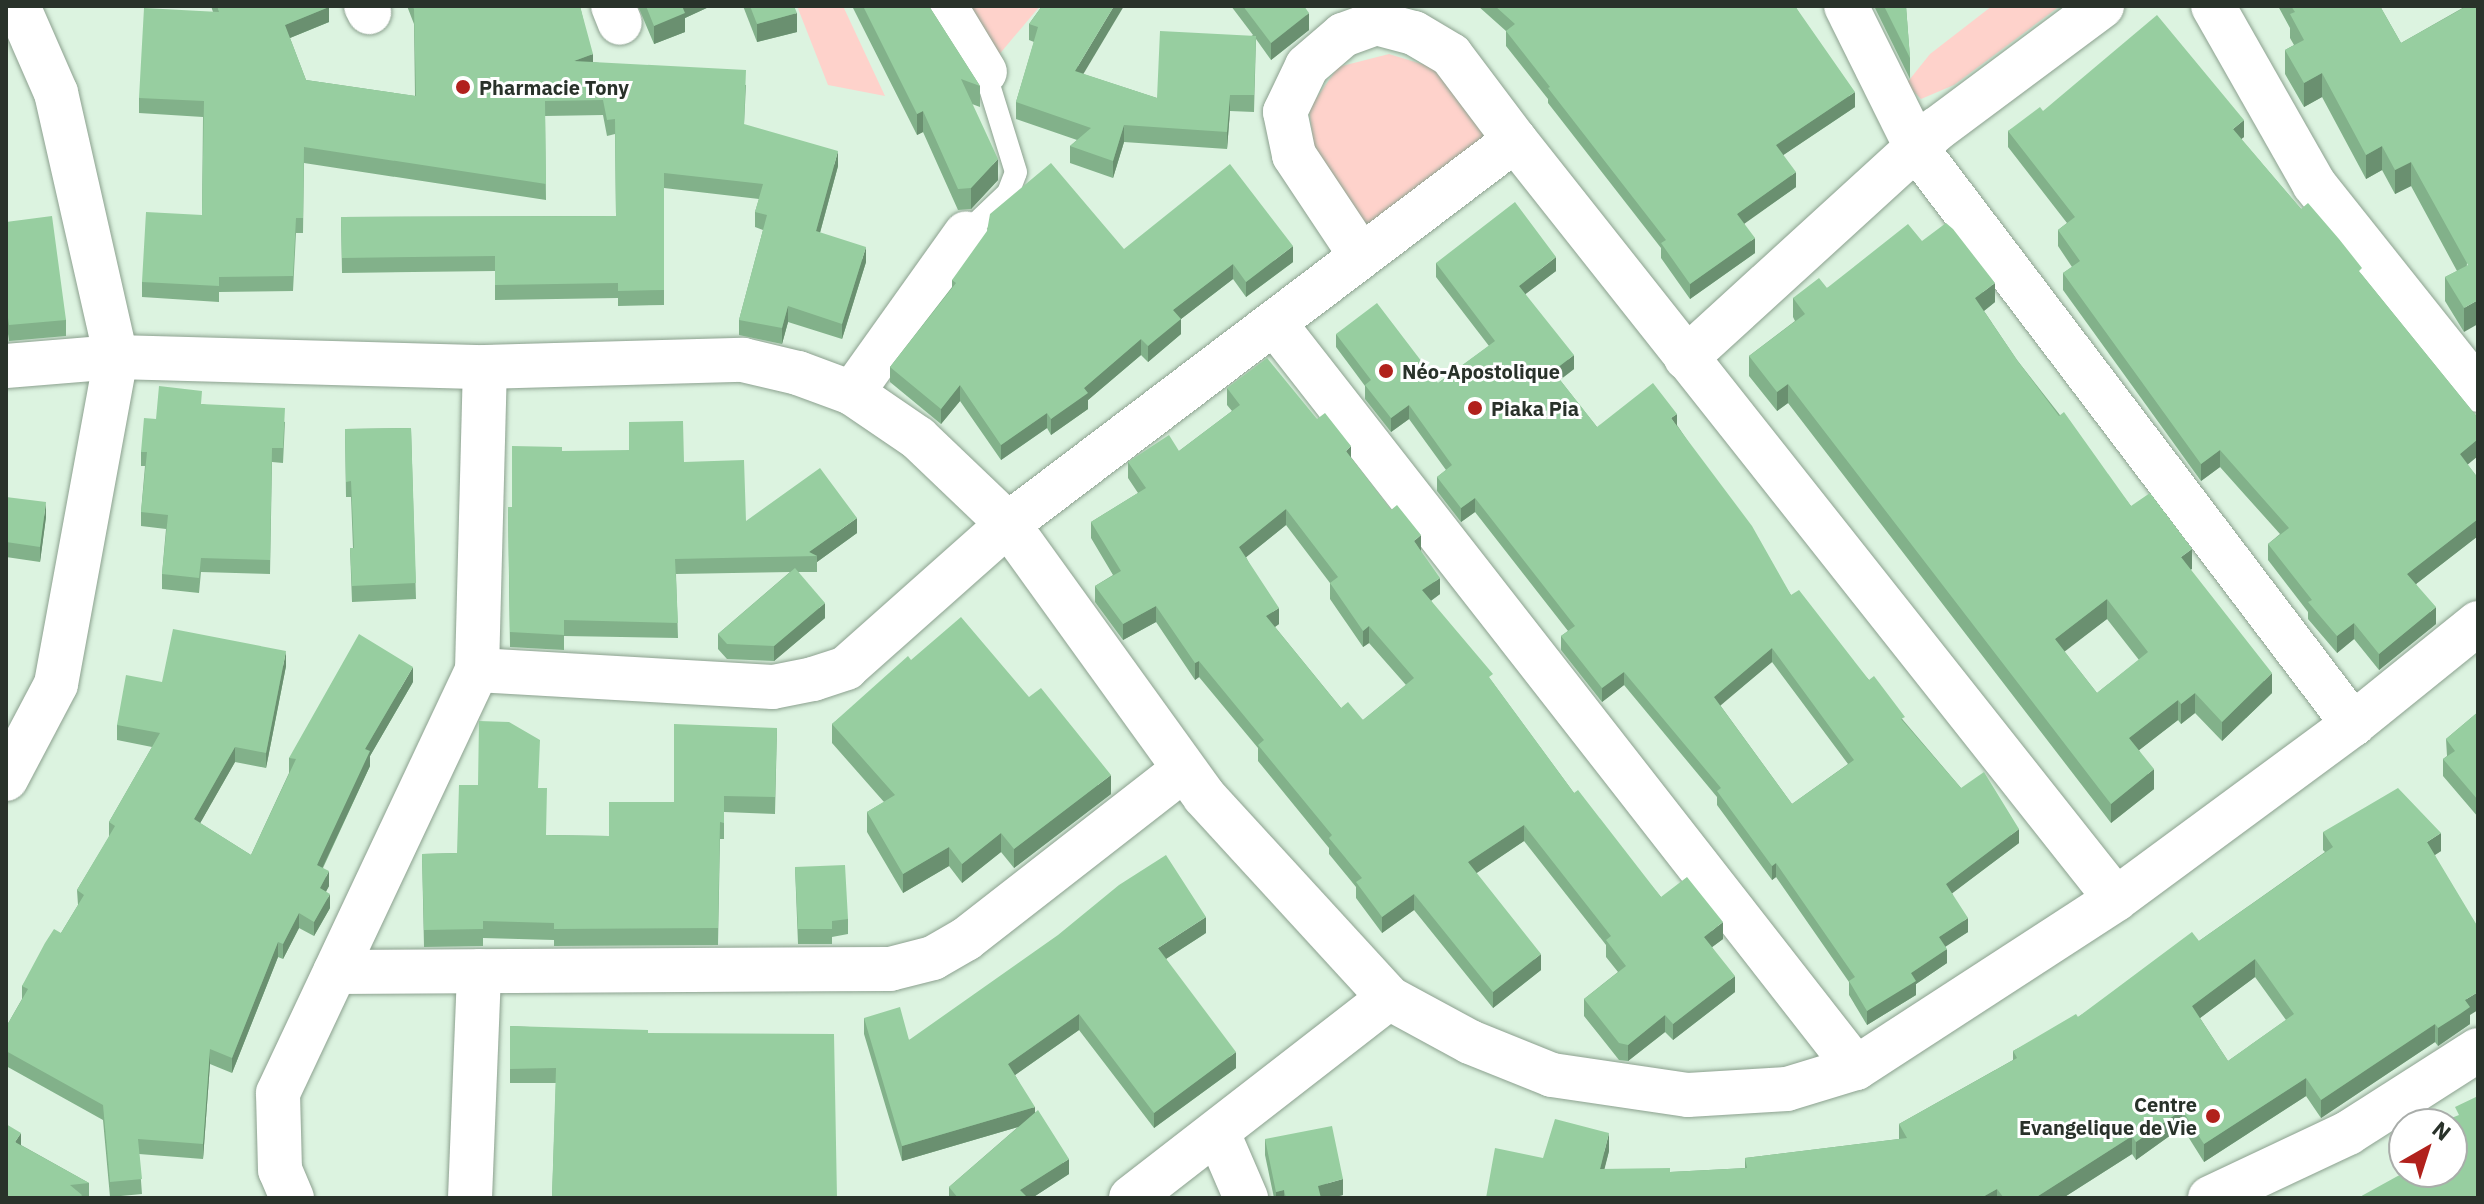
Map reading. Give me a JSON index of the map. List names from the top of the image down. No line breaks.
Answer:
{"places":["Pharmacie Tony","Néo-Apostolique","Piaka Pia","Centre Evangelique de Vie"],"north":"top right"}
